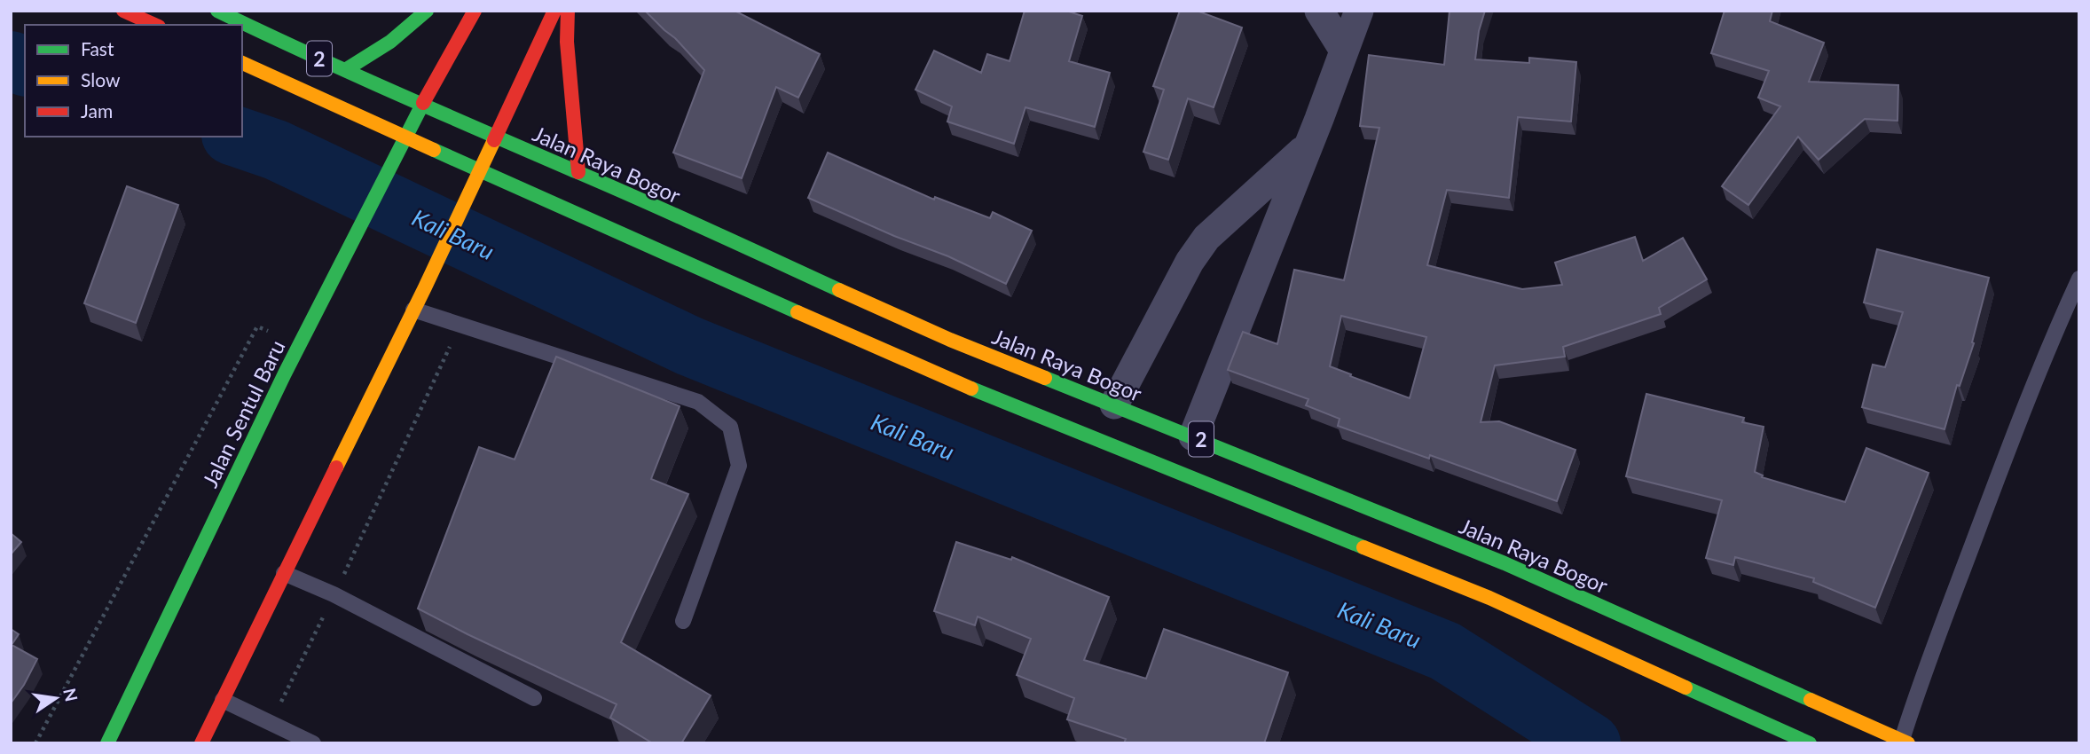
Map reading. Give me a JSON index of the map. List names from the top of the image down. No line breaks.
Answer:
{"streets":{"main road":["2","Jalan Raya Bogor","Jalan Sentul Baru"]},"crossings":[["2","Jalan Sentul Baru"],["Jalan Raya Bogor","Jalan Sentul Baru"]],"water":["Kali Baru"],"legend":["Fast","Slow","Jam"],"north":"right"}
